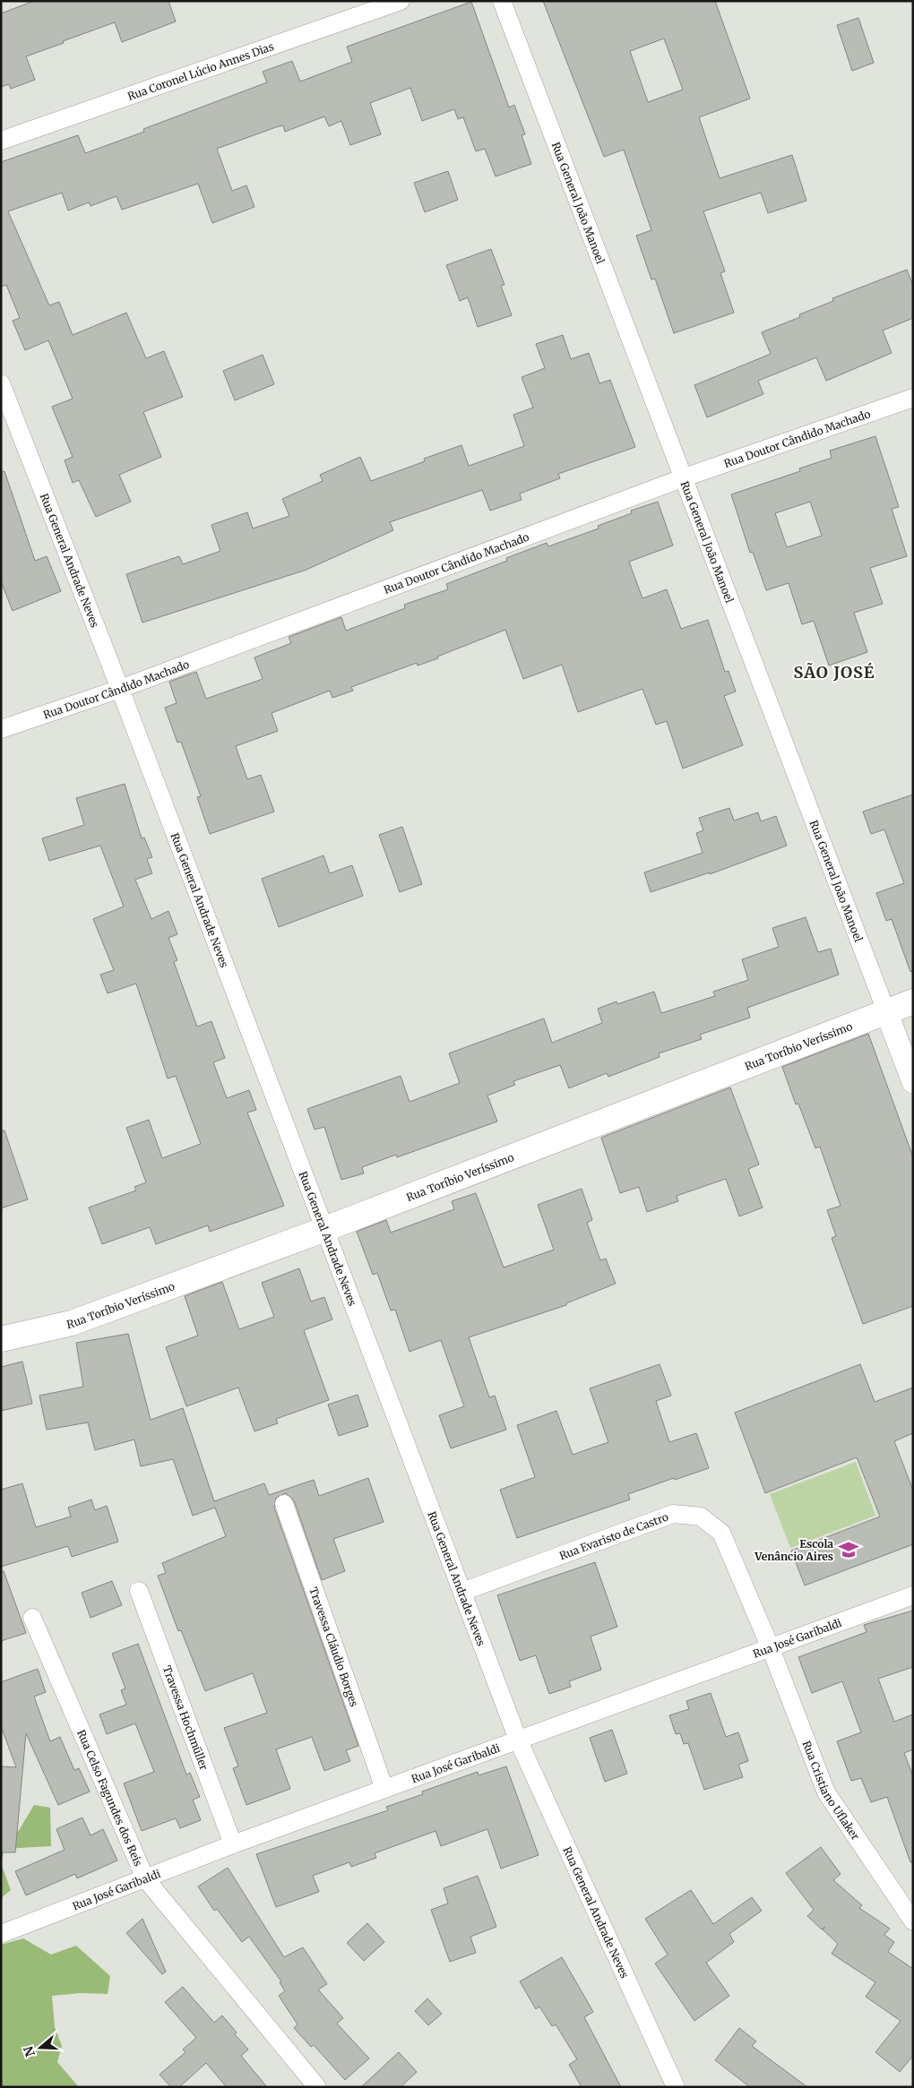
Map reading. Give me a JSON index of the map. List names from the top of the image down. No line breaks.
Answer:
{"streets":{"main road":["Rua Toríbio Veríssimo"],"street":["Rua Coronel Lúcio Annes Dias","Rua General João Manoel","Rua Doutor Cândido Machado","Rua General Andrade Neves","Rua Evaristo de Castro","Rua José Garibaldi","Travessa Cláudio Borges","Travessa Hochmüller","Rua Cristiano Uflaker","Rua Celso Fagundes dos Reis"]},"crossings":[["Rua General João Manoel","Rua Doutor Cândido Machado"],["Rua General João Manoel","Rua Toríbio Veríssimo"],["Rua Doutor Cândido Machado","Rua General Andrade Neves"],["Rua General Andrade Neves","Rua Toríbio Veríssimo"],["Rua General Andrade Neves","Rua Evaristo de Castro"],["Rua General Andrade Neves","Rua José Garibaldi"],["Rua Evaristo de Castro","Rua José Garibaldi"],["Rua Evaristo de Castro","Rua Cristiano Uflaker"],["Rua José Garibaldi","Travessa Cláudio Borges"],["Rua José Garibaldi","Travessa Hochmüller"],["Rua José Garibaldi","Rua Cristiano Uflaker"],["Rua José Garibaldi","Rua Celso Fagundes dos Reis"]],"districts":["SÃO JOSÉ"],"places":{"school or university":["Escola Venâncio Aires"]},"north":"left"}
